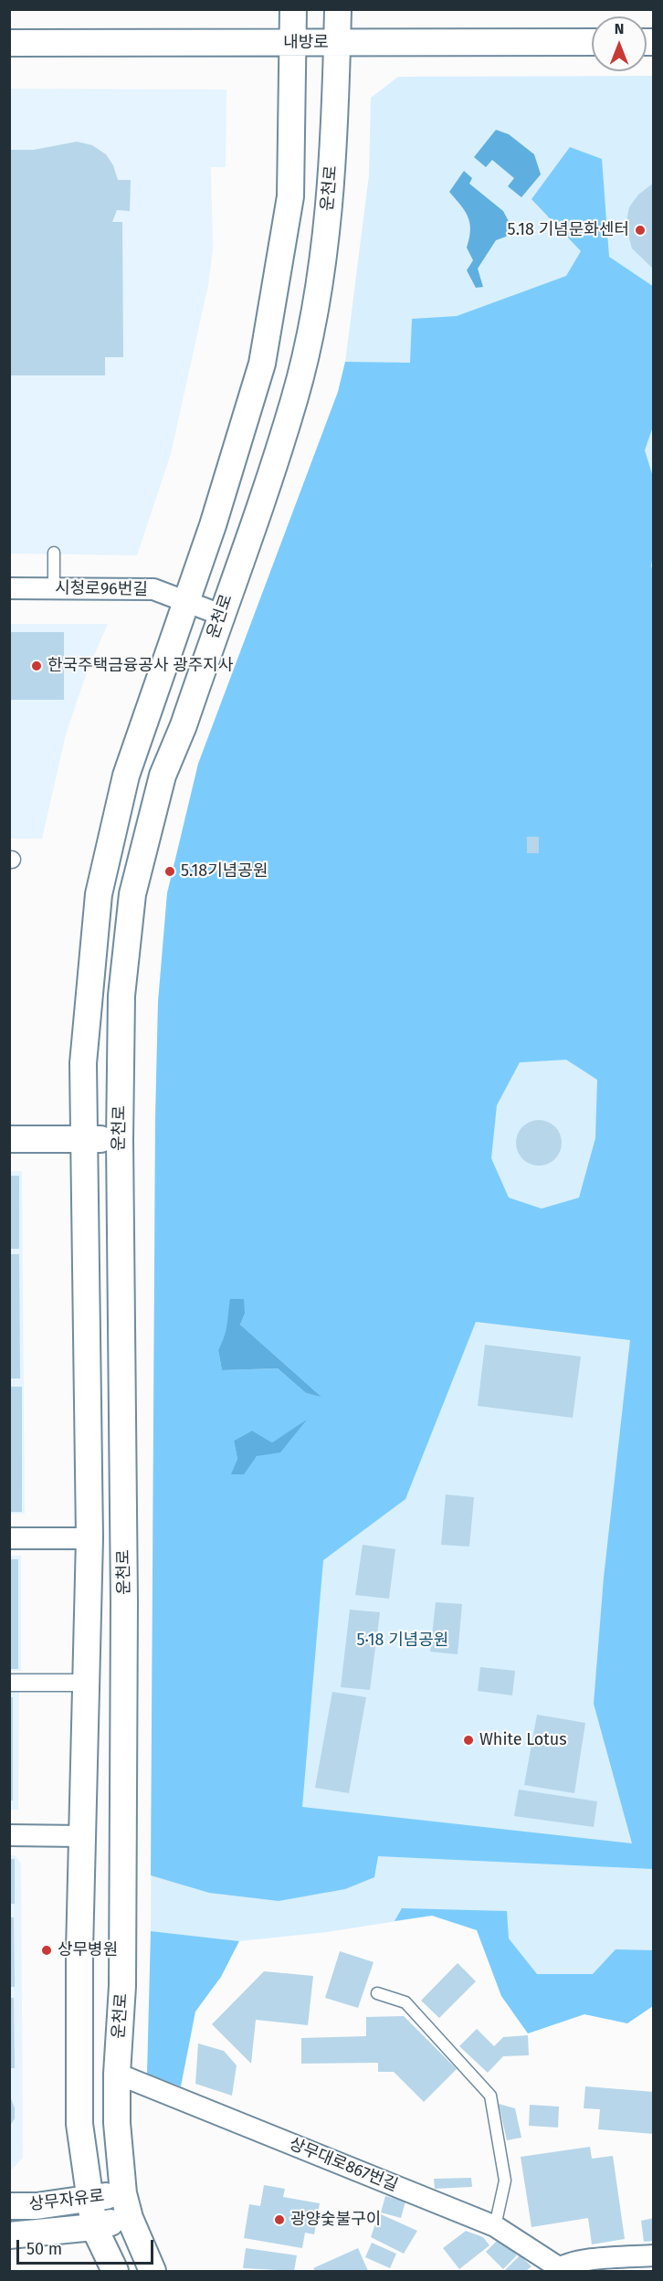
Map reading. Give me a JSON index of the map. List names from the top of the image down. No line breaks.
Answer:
{"streets":{"street":["내방로","운천로","시청로96번길","상무대로867번길","상무자유로"]},"crossings":[["내방로","운천로"],["운천로","시청로96번길"],["운천로","상무대로867번길"],["운천로","상무자유로"]],"parks":["5·18 기념공원"],"places":["5.18 기념문화센터","한국주택금융공사 광주지사","5.18기념공원","White Lotus","상무병원","광양숯불구이"],"scale_bar":"50 m","north":"top"}
